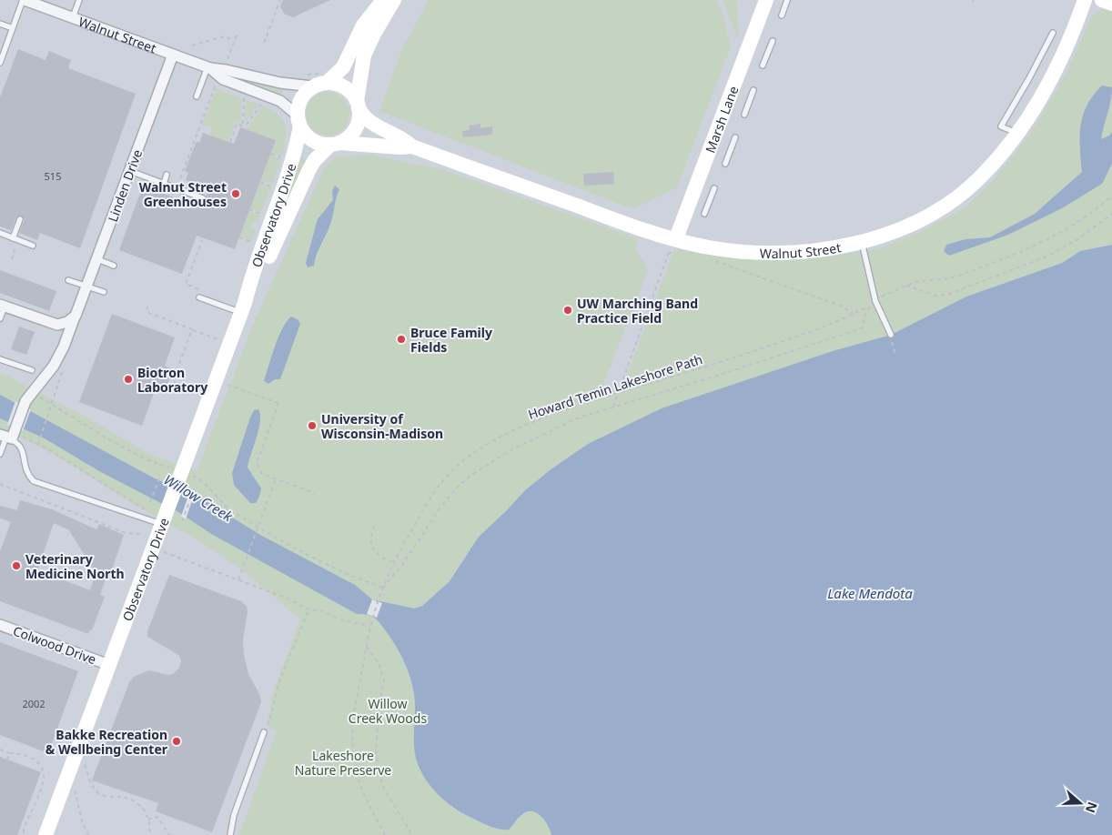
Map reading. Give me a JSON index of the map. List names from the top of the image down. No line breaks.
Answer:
{"streets":{"street":["Walnut Street","Marsh Lane","Linden Drive","Observatory Drive","Colwood Drive"],"path":["Howard Temin Lakeshore Path"]},"crossings":[["Walnut Street","Marsh Lane"],["Walnut Street","Linden Drive"],["Walnut Street","Observatory Drive"],["Observatory Drive","Colwood Drive"]],"water":["Willow Creek","Lake Mendota"],"parks":["Willow Creek Woods","Lakeshore Nature Preserve"],"places":["Walnut Street Greenhouses","UW Marching Band Practice Field","Bruce Family Fields","Biotron Laboratory","University of Wisconsin-Madison","Veterinary Medicine North","Bakke Recreation & Wellbeing Center"],"house_numbers":["515","2002"],"north":"right"}
